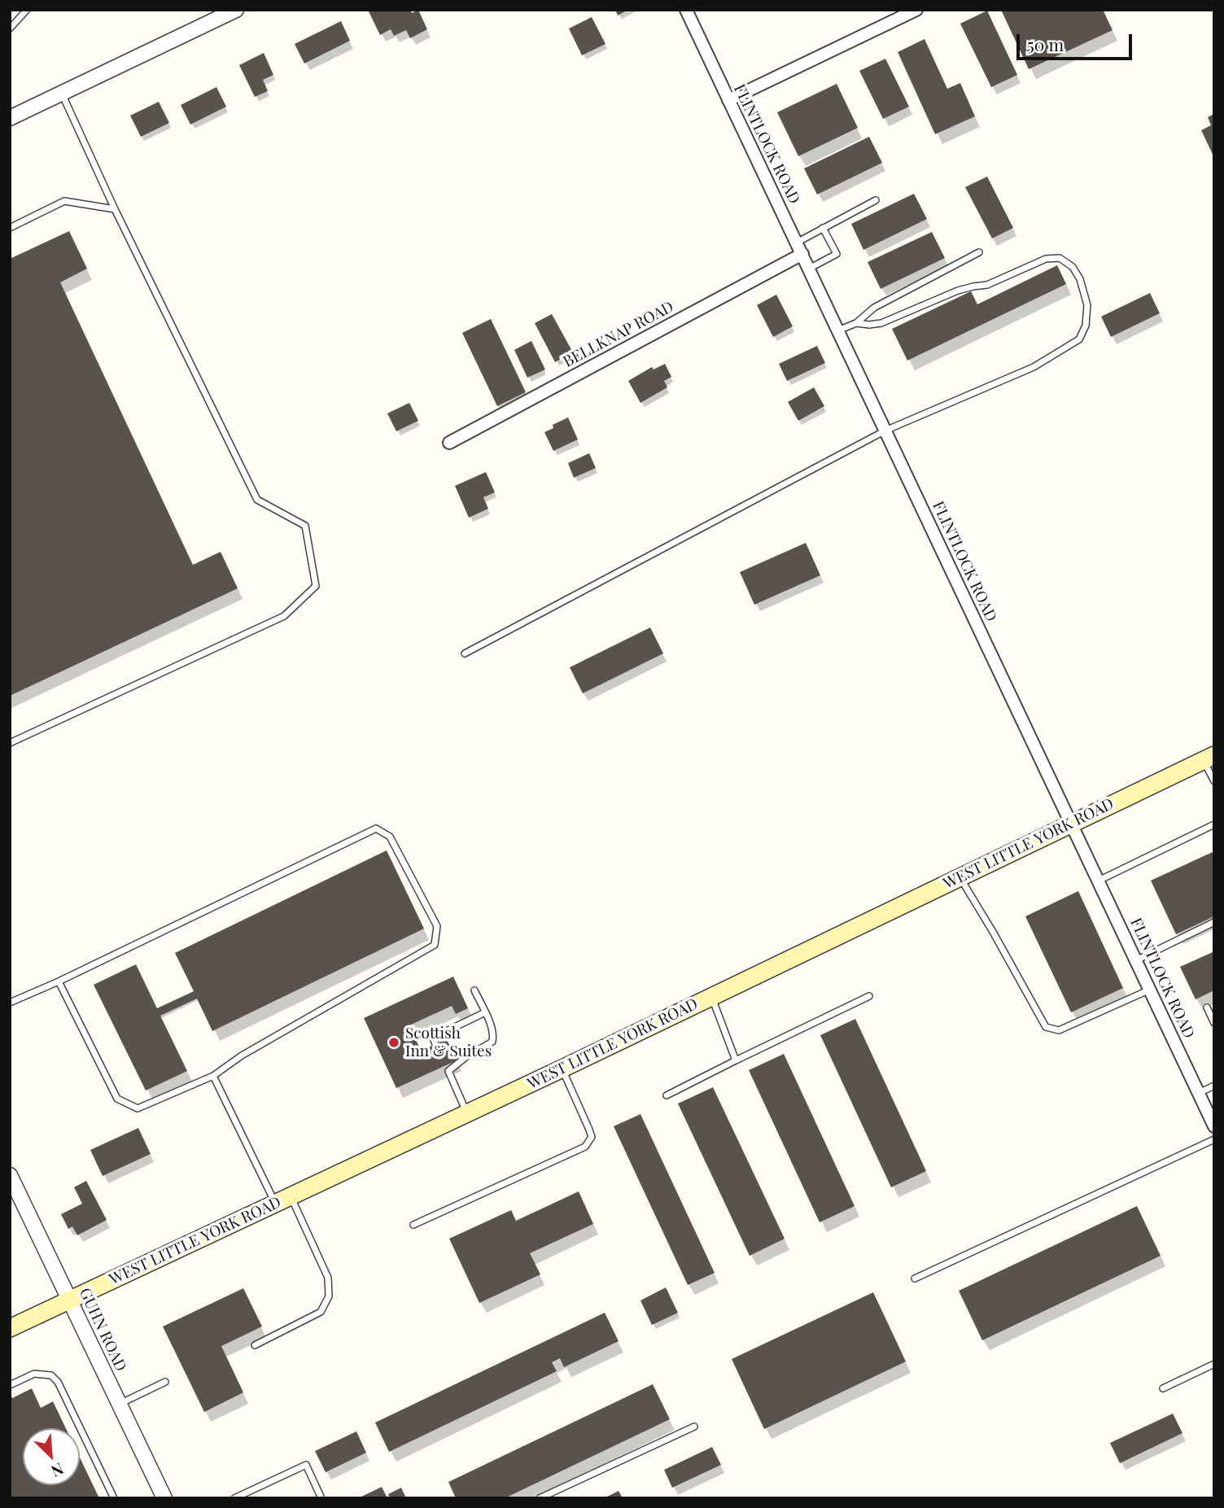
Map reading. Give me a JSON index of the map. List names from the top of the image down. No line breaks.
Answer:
{"streets":{"main road":["WEST LITTLE YORK ROAD"],"street":["FLINTLOCK ROAD","BELLKNAP ROAD","GUHN ROAD"]},"crossings":[["FLINTLOCK ROAD","BELLKNAP ROAD"],["FLINTLOCK ROAD","WEST LITTLE YORK ROAD"],["WEST LITTLE YORK ROAD","GUHN ROAD"]],"places":["Scottish Inn & Suites"],"scale_bar":"50 m","north":"bottom right"}
